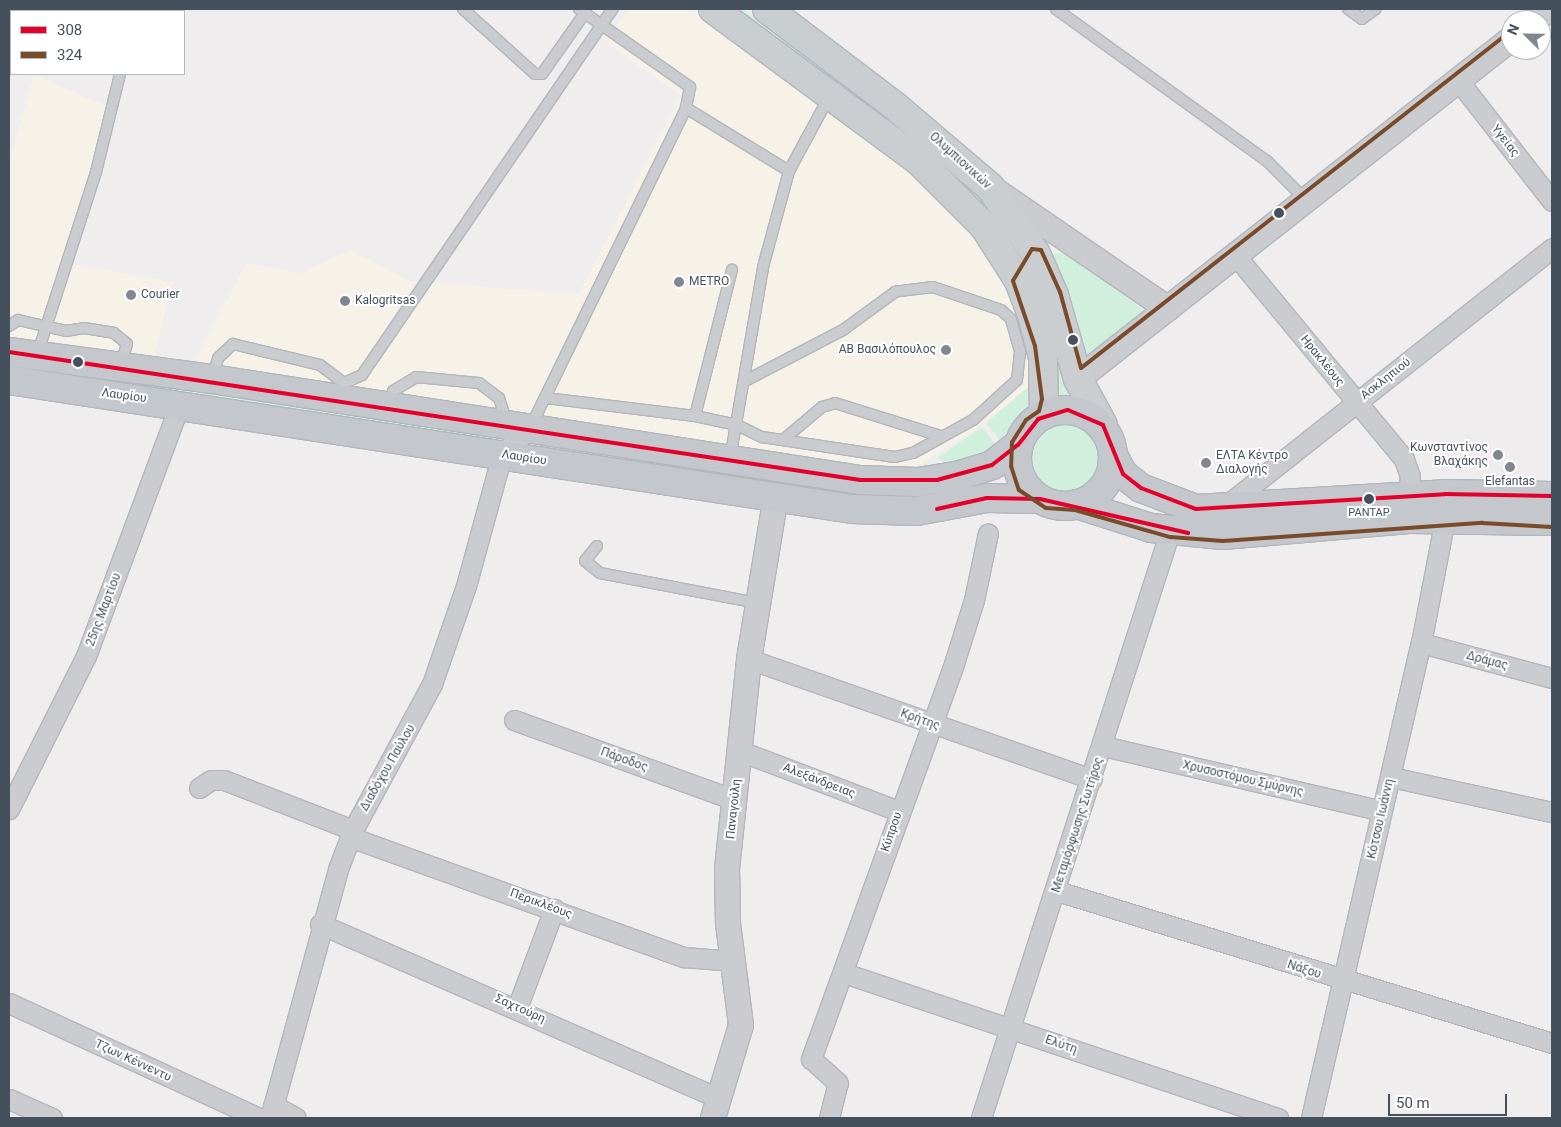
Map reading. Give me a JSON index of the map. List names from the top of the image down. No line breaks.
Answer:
{"streets":{"main road":["Ολυμπιονικών","Λαυρίου"],"street":["Υγείας","Ηρακλέους","Ασκληπιού","25ης Μαρτίου","Δράμας","Κρήτης","Πάροδος","Διαδόχου Παύλου","Χρυσοστόμου Σμύρνης","Αλεξάνδρειας","Παναγούλη","Κότσου Ιωάννη","Μεταμόρφωσης Σωτήρος","Κύπρου","Περικλέους","Νάξου","Σαχτούρη","Ελύτη","Τζων Κέννεντυ"]},"crossings":[["Ολυμπιονικών","Λαυρίου"],["Ηρακλέους","Ασκληπιού"],["Λαυρίου","25ης Μαρτίου"],["Λαυρίου","Διαδόχου Παύλου"],["Λαυρίου","Παναγούλη"],["Λαυρίου","Κότσου Ιωάννη"],["Λαυρίου","Μεταμόρφωσης Σωτήρος"],["Δράμας","Κότσου Ιωάννη"],["Κρήτης","Παναγούλη"],["Κρήτης","Μεταμόρφωσης Σωτήρος"],["Κρήτης","Κύπρου"],["Πάροδος","Παναγούλη"],["Διαδόχου Παύλου","Περικλέους"],["Διαδόχου Παύλου","Σαχτούρη"],["Χρυσοστόμου Σμύρνης","Κότσου Ιωάννη"],["Χρυσοστόμου Σμύρνης","Μεταμόρφωσης Σωτήρος"],["Αλεξάνδρειας","Παναγούλη"],["Αλεξάνδρειας","Κύπρου"],["Παναγούλη","Περικλέους"],["Παναγούλη","Σαχτούρη"],["Κότσου Ιωάννη","Νάξου"],["Μεταμόρφωσης Σωτήρος","Νάξου"],["Μεταμόρφωσης Σωτήρος","Ελύτη"],["Κύπρου","Ελύτη"]],"places":["METRO","Courier","Kalogritsas","ΑΒ Βασιλόπουλος","Κωνσταντίνος Βλαχάκης","ΕΛΤΑ Κέντρο Διαλογής","Elefantas","ΡΑΝΤΑΡ"],"lines":["transit line 324","transit line 308"],"legend":["308","324"],"scale_bar":"50 m","north":"top left"}
